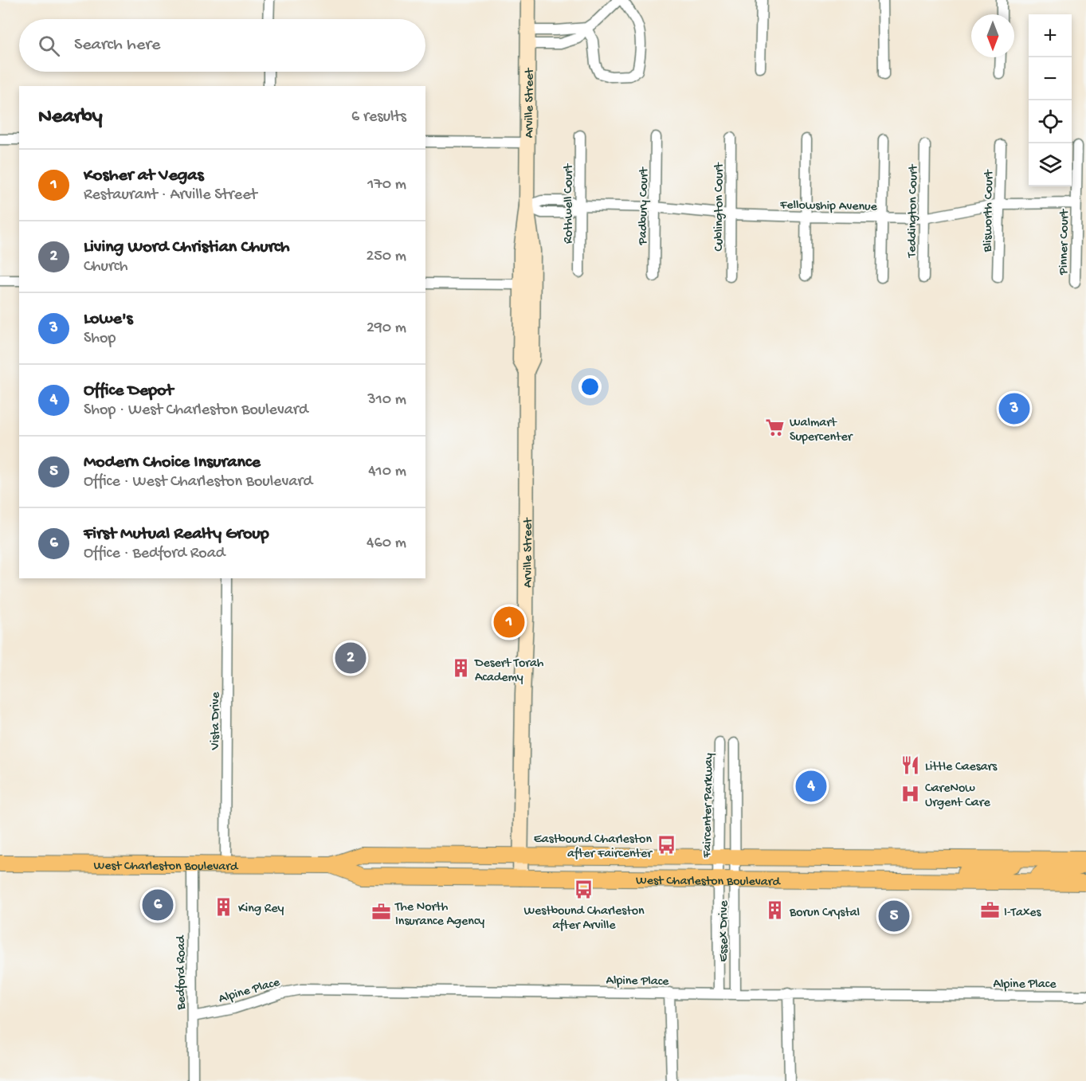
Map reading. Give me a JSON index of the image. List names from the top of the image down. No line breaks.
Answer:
{"streets":{"main road":["West Charleston Boulevard"],"street":["Arville Street","Rothwell Court","Fellowship Avenue","Padbury Court","Cublington Court","Teddington Court","Blisworth Court","Pinner Court","Vista Drive","Faircenter Parkway","Essex Drive","Bedford Road","Alpine Place"]},"crossings":[["Arville Street","Fellowship Avenue"],["Arville Street","West Charleston Boulevard"],["Rothwell Court","Fellowship Avenue"],["Fellowship Avenue","Padbury Court"],["Fellowship Avenue","Cublington Court"],["Fellowship Avenue","Teddington Court"],["Fellowship Avenue","Blisworth Court"],["Fellowship Avenue","Pinner Court"],["Vista Drive","West Charleston Boulevard"],["Faircenter Parkway","West Charleston Boulevard"],["Faircenter Parkway","Essex Drive"],["West Charleston Boulevard","Essex Drive"],["West Charleston Boulevard","Bedford Road"],["Essex Drive","Alpine Place"],["Bedford Road","Alpine Place"]],"places":{"supermarket":["Walmart Supercenter"],"building":["Desert Torah Academy","King Rey","Borun Crystal"],"restaurant":["Little Caesars"],"hospital":["CareNow Urgent Care"],"bus stop":["Eastbound Charleston after Faircenter","Westbound Charleston after Arville"],"office":["I-Taxes","The North Insurance Agency"]},"north":"bottom","page":{"map_buttons":["+","−"],"search":"Search here","heading":["Nearby","6 results"],"list":[{"mark":"1","name":"Kosher at Vegas","note":"Restaurant · Arville Street","value":"170 m"},{"mark":"2","name":"Living Word Christian Church","note":"Church","value":"250 m"},{"mark":"3","name":"Lowe's","note":"Shop","value":"290 m"},{"mark":"4","name":"Office Depot","note":"Shop · West Charleston Boulevard","value":"310 m"},{"mark":"5","name":"Modern Choice Insurance","note":"Office · West Charleston Boulevard","value":"410 m"},{"mark":"6","name":"First Mutual Realty Group","note":"Office · Bedford Road","value":"460 m"}],"pins":["3","1","2","4","6","5"]}}
